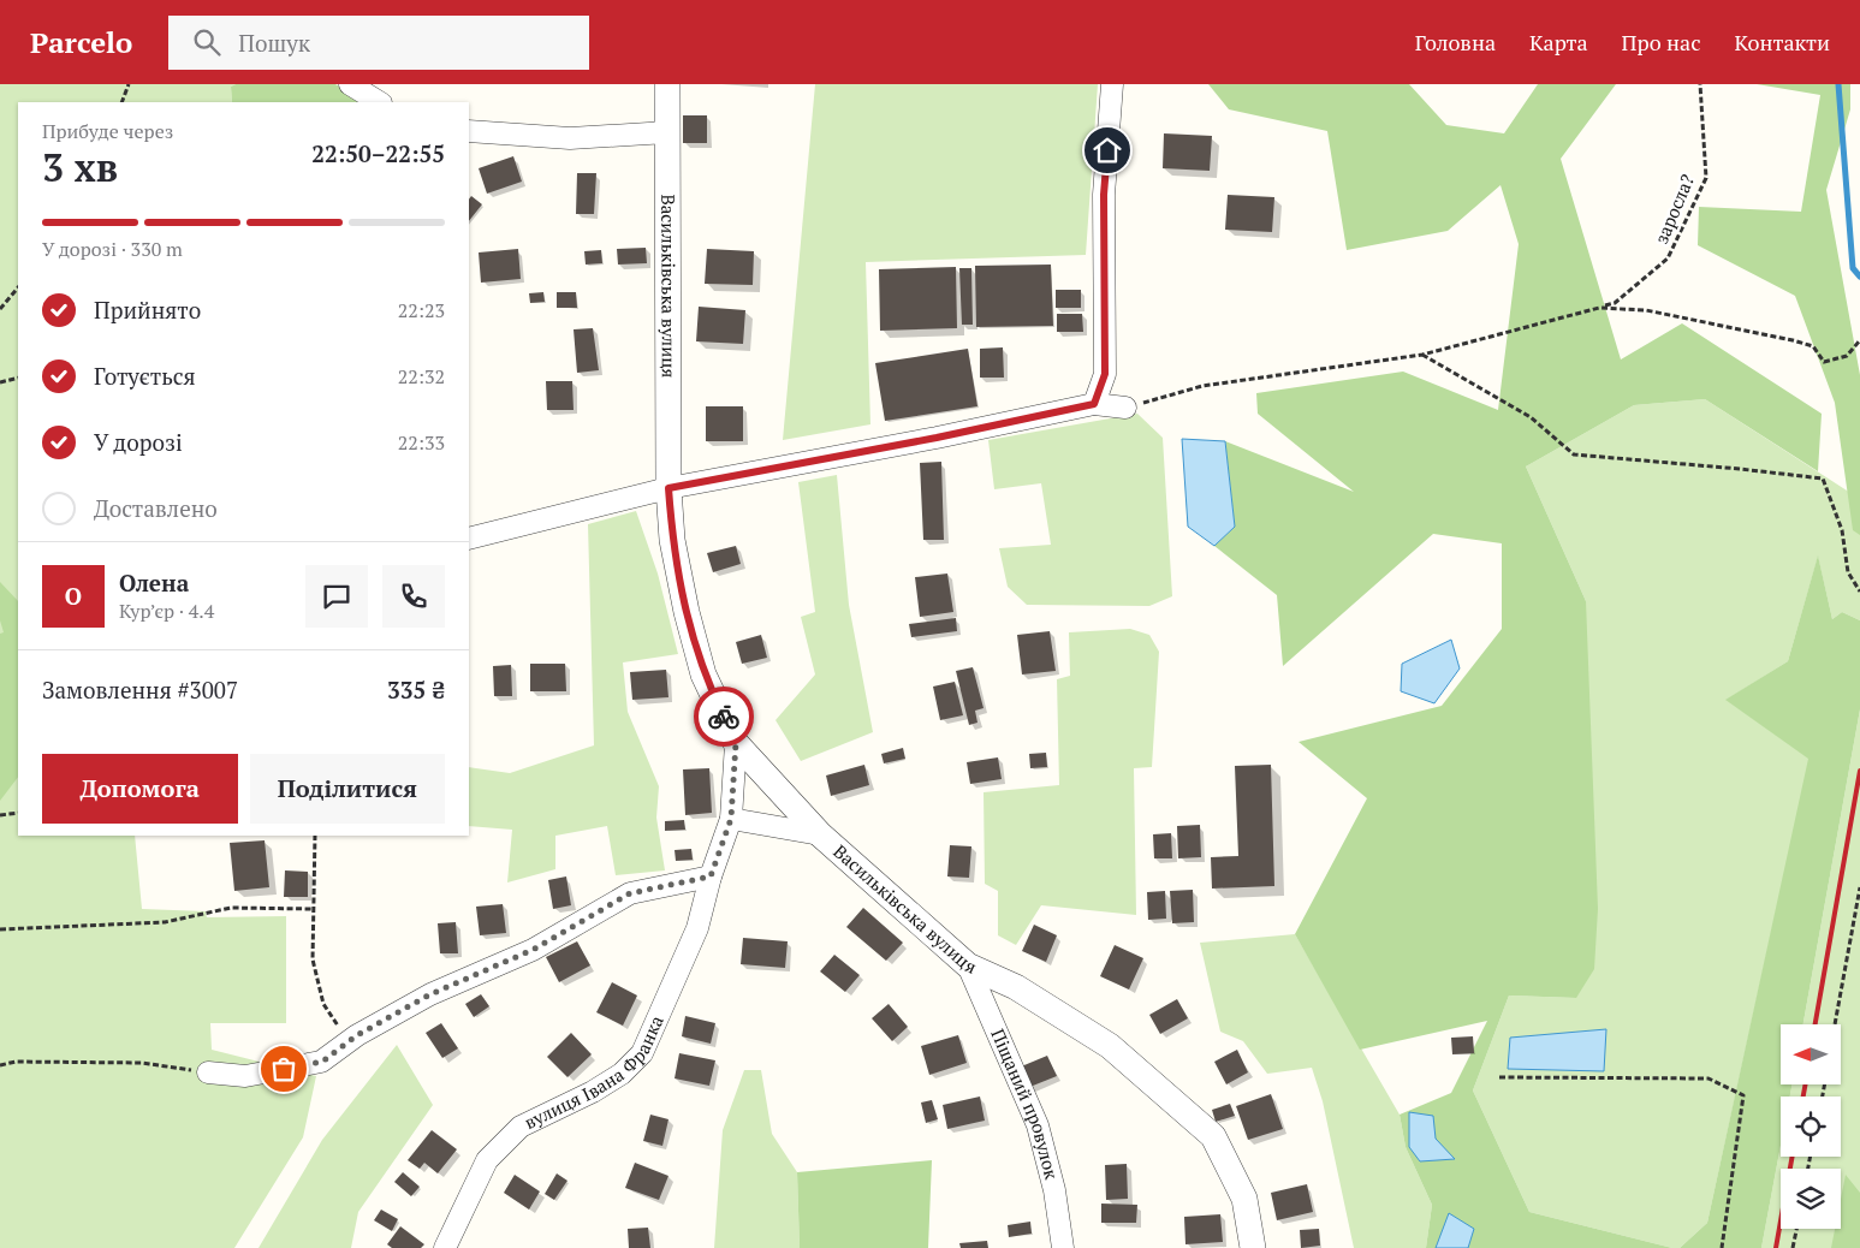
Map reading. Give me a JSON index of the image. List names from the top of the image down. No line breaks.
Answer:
{"streets":{"street":["Васильківська вулиця","вулиця Івана Франка","Піщаний провулок"],"path":["заросла?"]},"crossings":[["Васильківська вулиця","вулиця Івана Франка"],["Васильківська вулиця","Піщаний провулок"]],"north":"left","page":{"header":"Parcelo","search":"Пошук","nav":["Головна","Карта","Про нас","Контакти"],"heading":["3 хв","Прибуде через","22:50–22:55"],"panel":["Олена","Кур’єр · 4.4","Замовлення #3007","335 ₴"],"bar":"У дорозі · 330 m","list":[["Прийнято","22:23"],["Готується","22:32"],["У дорозі","22:33"],"Доставлено"],"round":"О","buttons":["Допомога","Поділитися"]}}
